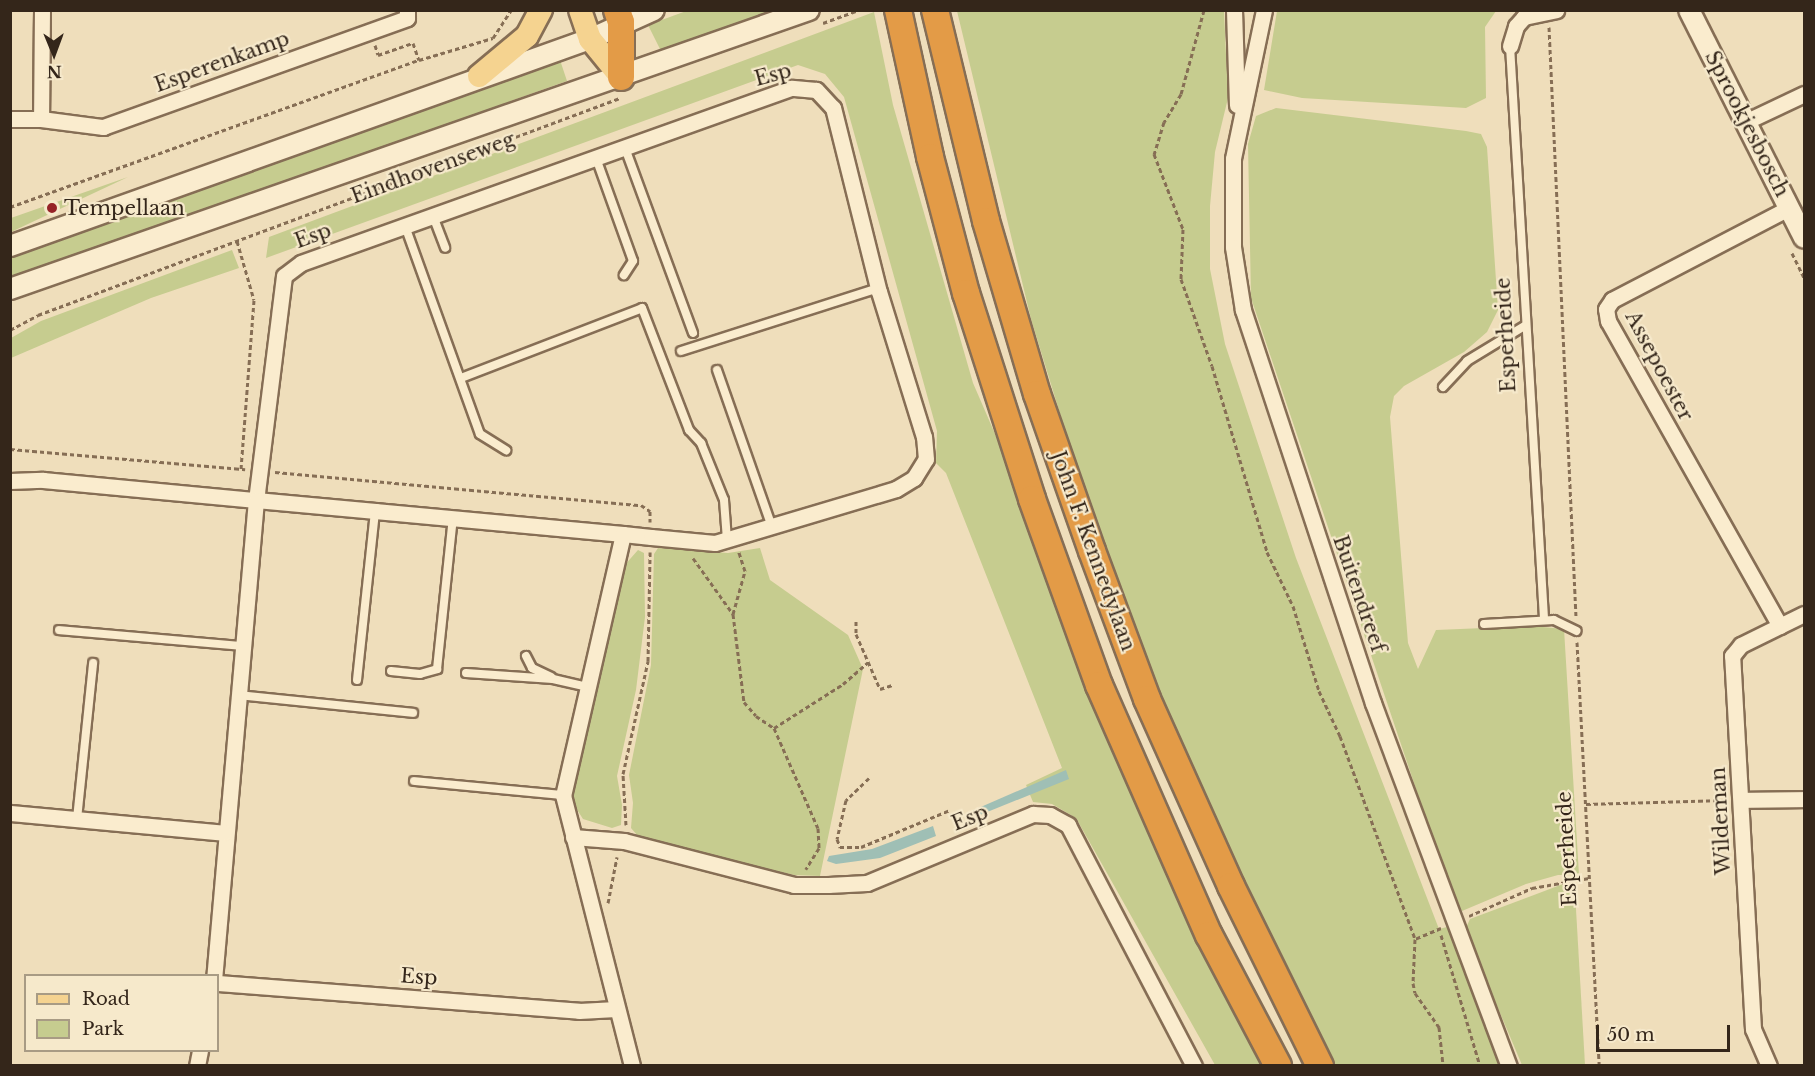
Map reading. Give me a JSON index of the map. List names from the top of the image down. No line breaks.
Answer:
{"streets":{"highway":["John F. Kennedylaan"],"main road":["Sprookjesbosch","Eindhovenseweg"],"street":["Esperenkamp","Esp","Esperheide","Assepoester","Buitendreef","Wildeman"]},"crossings":[["Sprookjesbosch","Assepoester"],["Assepoester","Wildeman"]],"places":["Tempellaan"],"legend":["Road","Park"],"scale_bar":"50 m","north":"bottom"}
